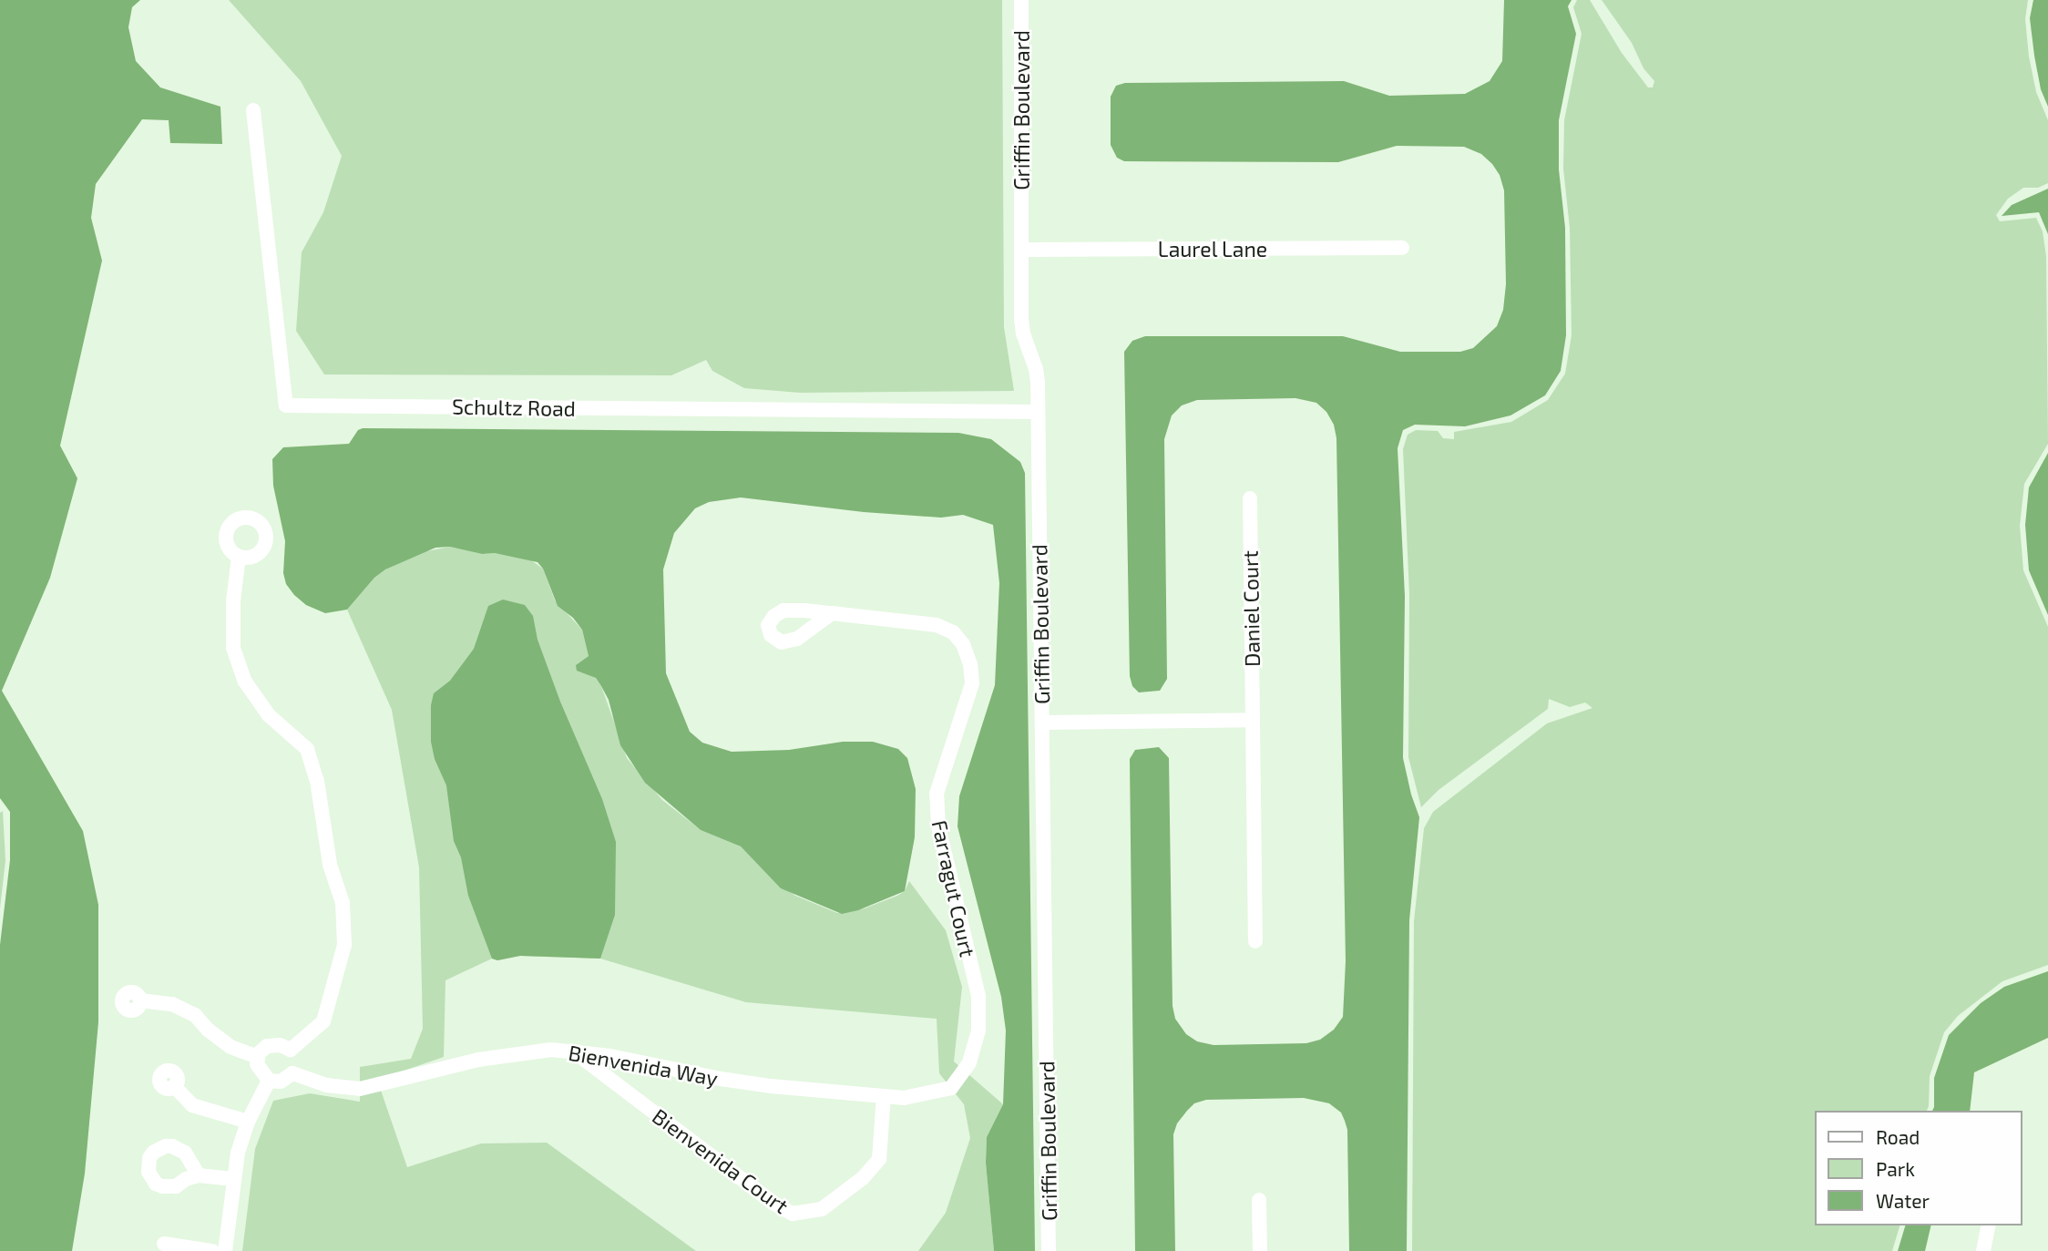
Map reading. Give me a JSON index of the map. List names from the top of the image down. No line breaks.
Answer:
{"streets":{"street":["Griffin Boulevard","Laurel Lane","Schultz Road","Daniel Court","Farragut Court","Bienvenida Way","Bienvenida Court"]},"crossings":[["Griffin Boulevard","Laurel Lane"],["Griffin Boulevard","Schultz Road"],["Farragut Court","Bienvenida Way"],["Farragut Court","Bienvenida Court"],["Bienvenida Way","Bienvenida Court"]],"legend":["Road","Park","Water"]}
